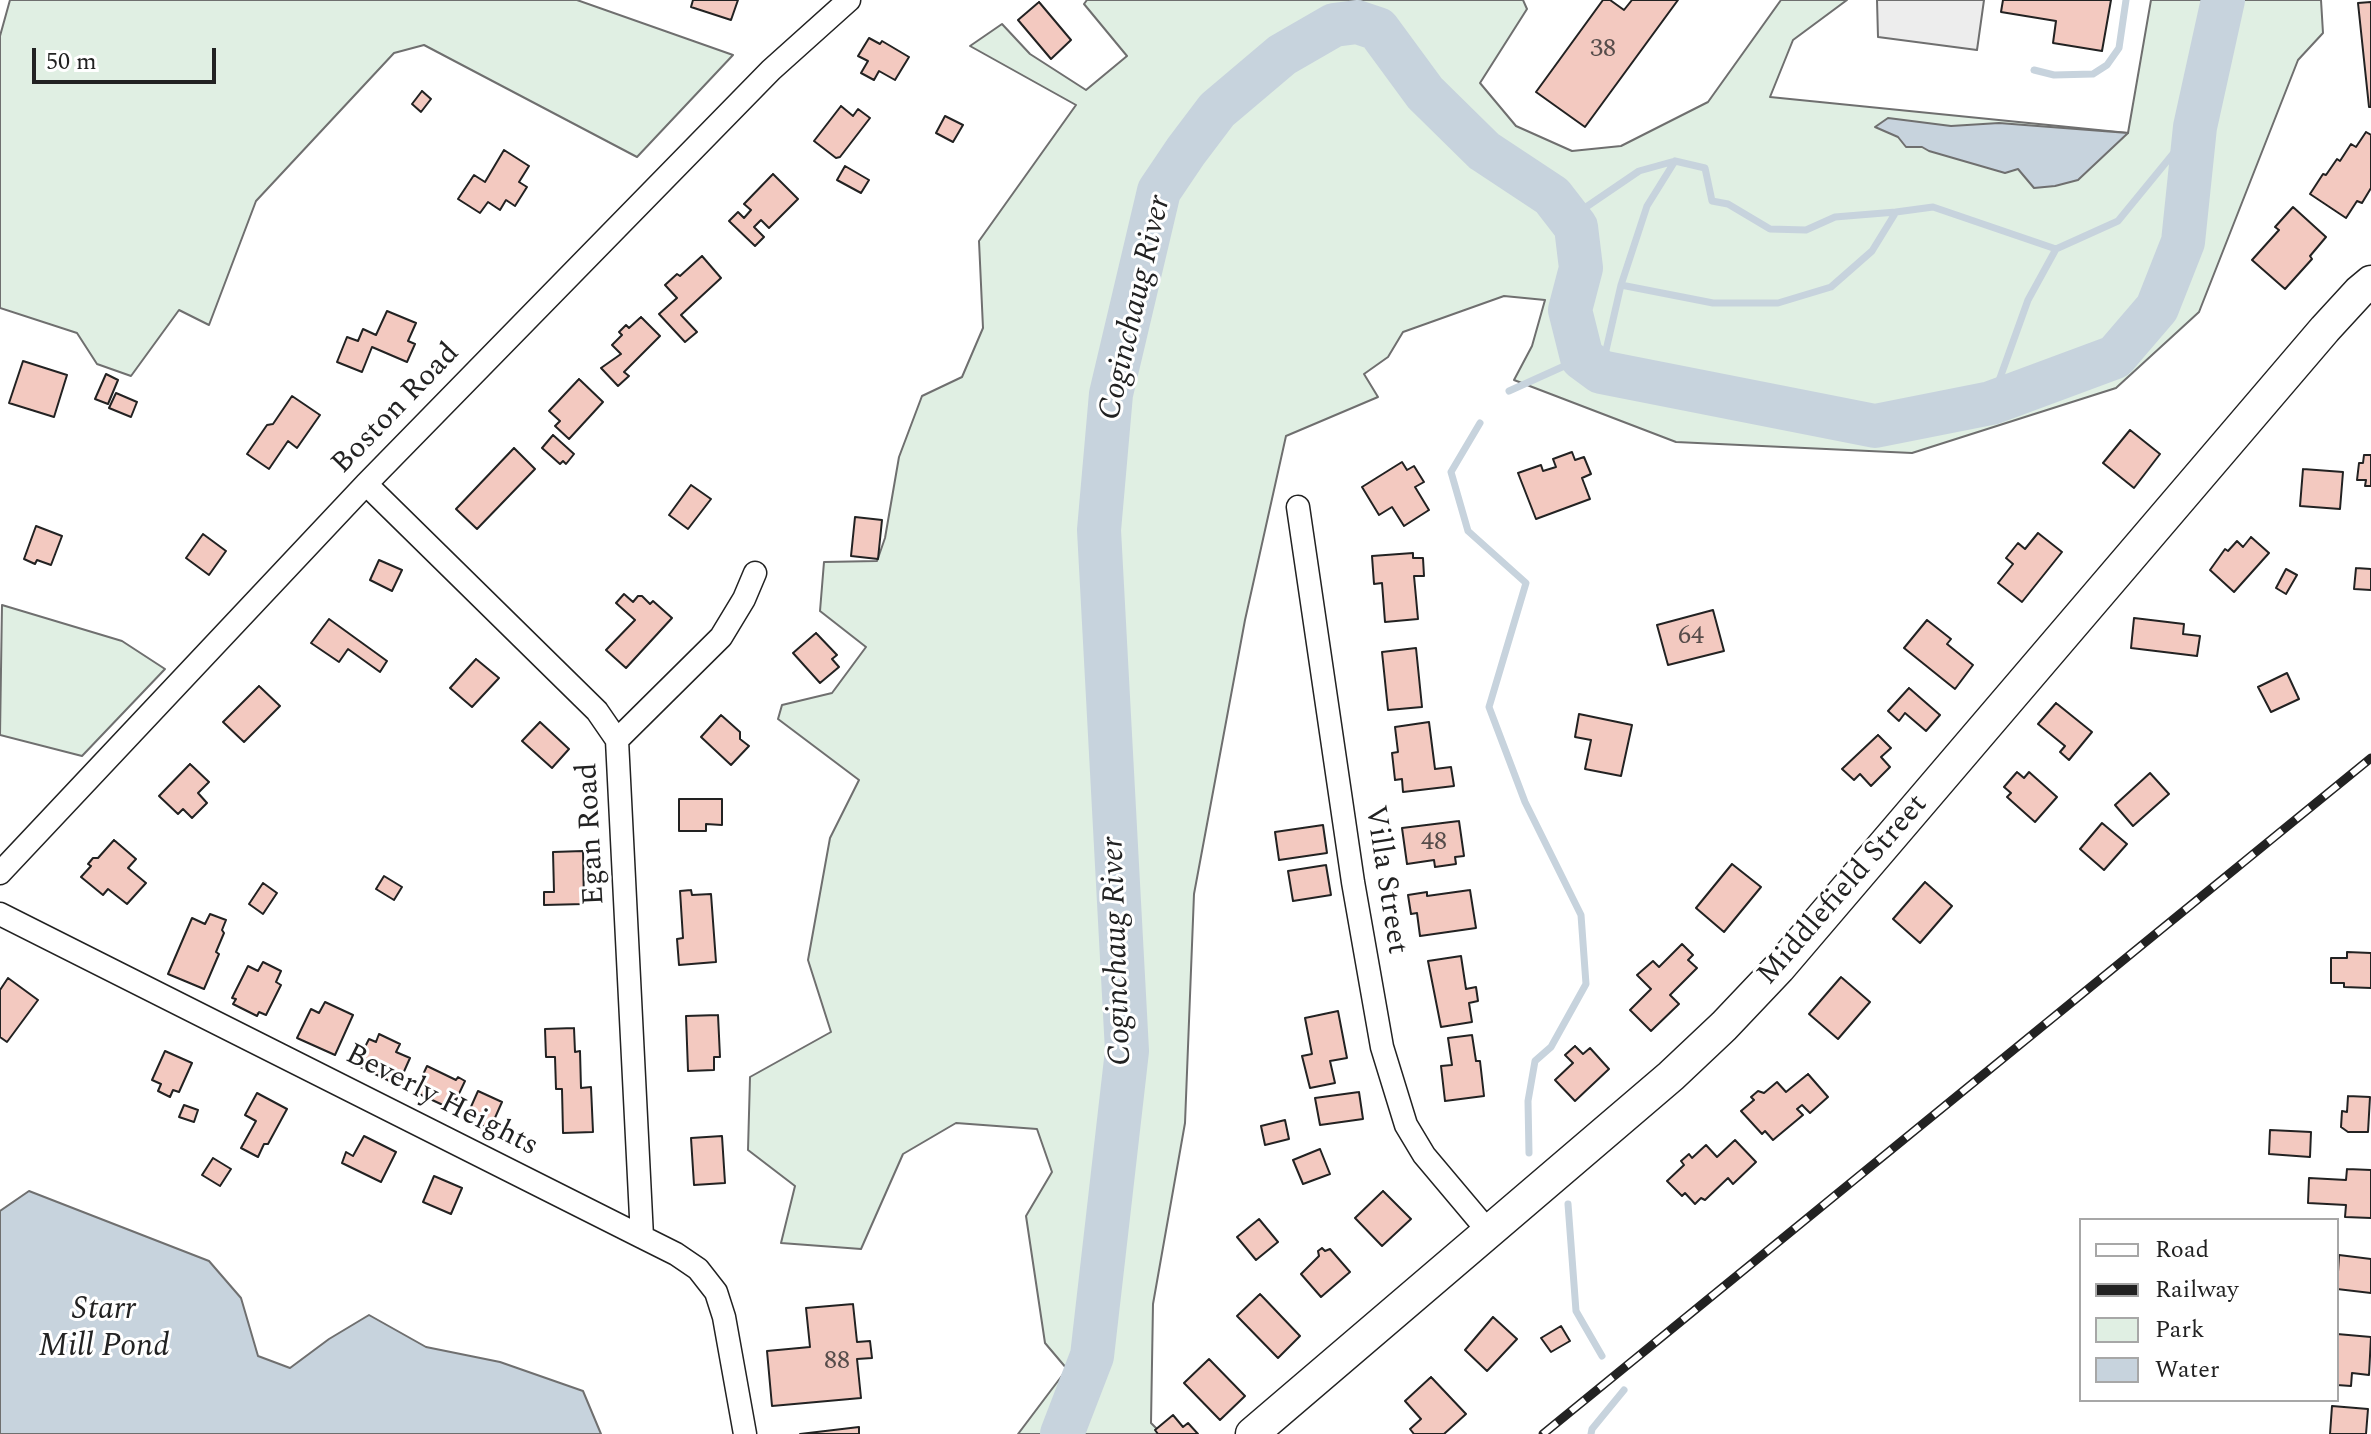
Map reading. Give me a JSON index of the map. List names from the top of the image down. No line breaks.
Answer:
{"streets":{"main road":["Middlefield Street"],"street":["Boston Road","Egan Road","Villa Street","Beverly Heights"]},"crossings":[["Boston Road","Egan Road"],["Egan Road","Beverly Heights"],["Villa Street","Middlefield Street"]],"water":["Coginchaug River","Starr Mill Pond"],"house_numbers":["38","64","48","88"],"legend":["Road","Railway","Park","Water"],"scale_bar":"50 m"}
